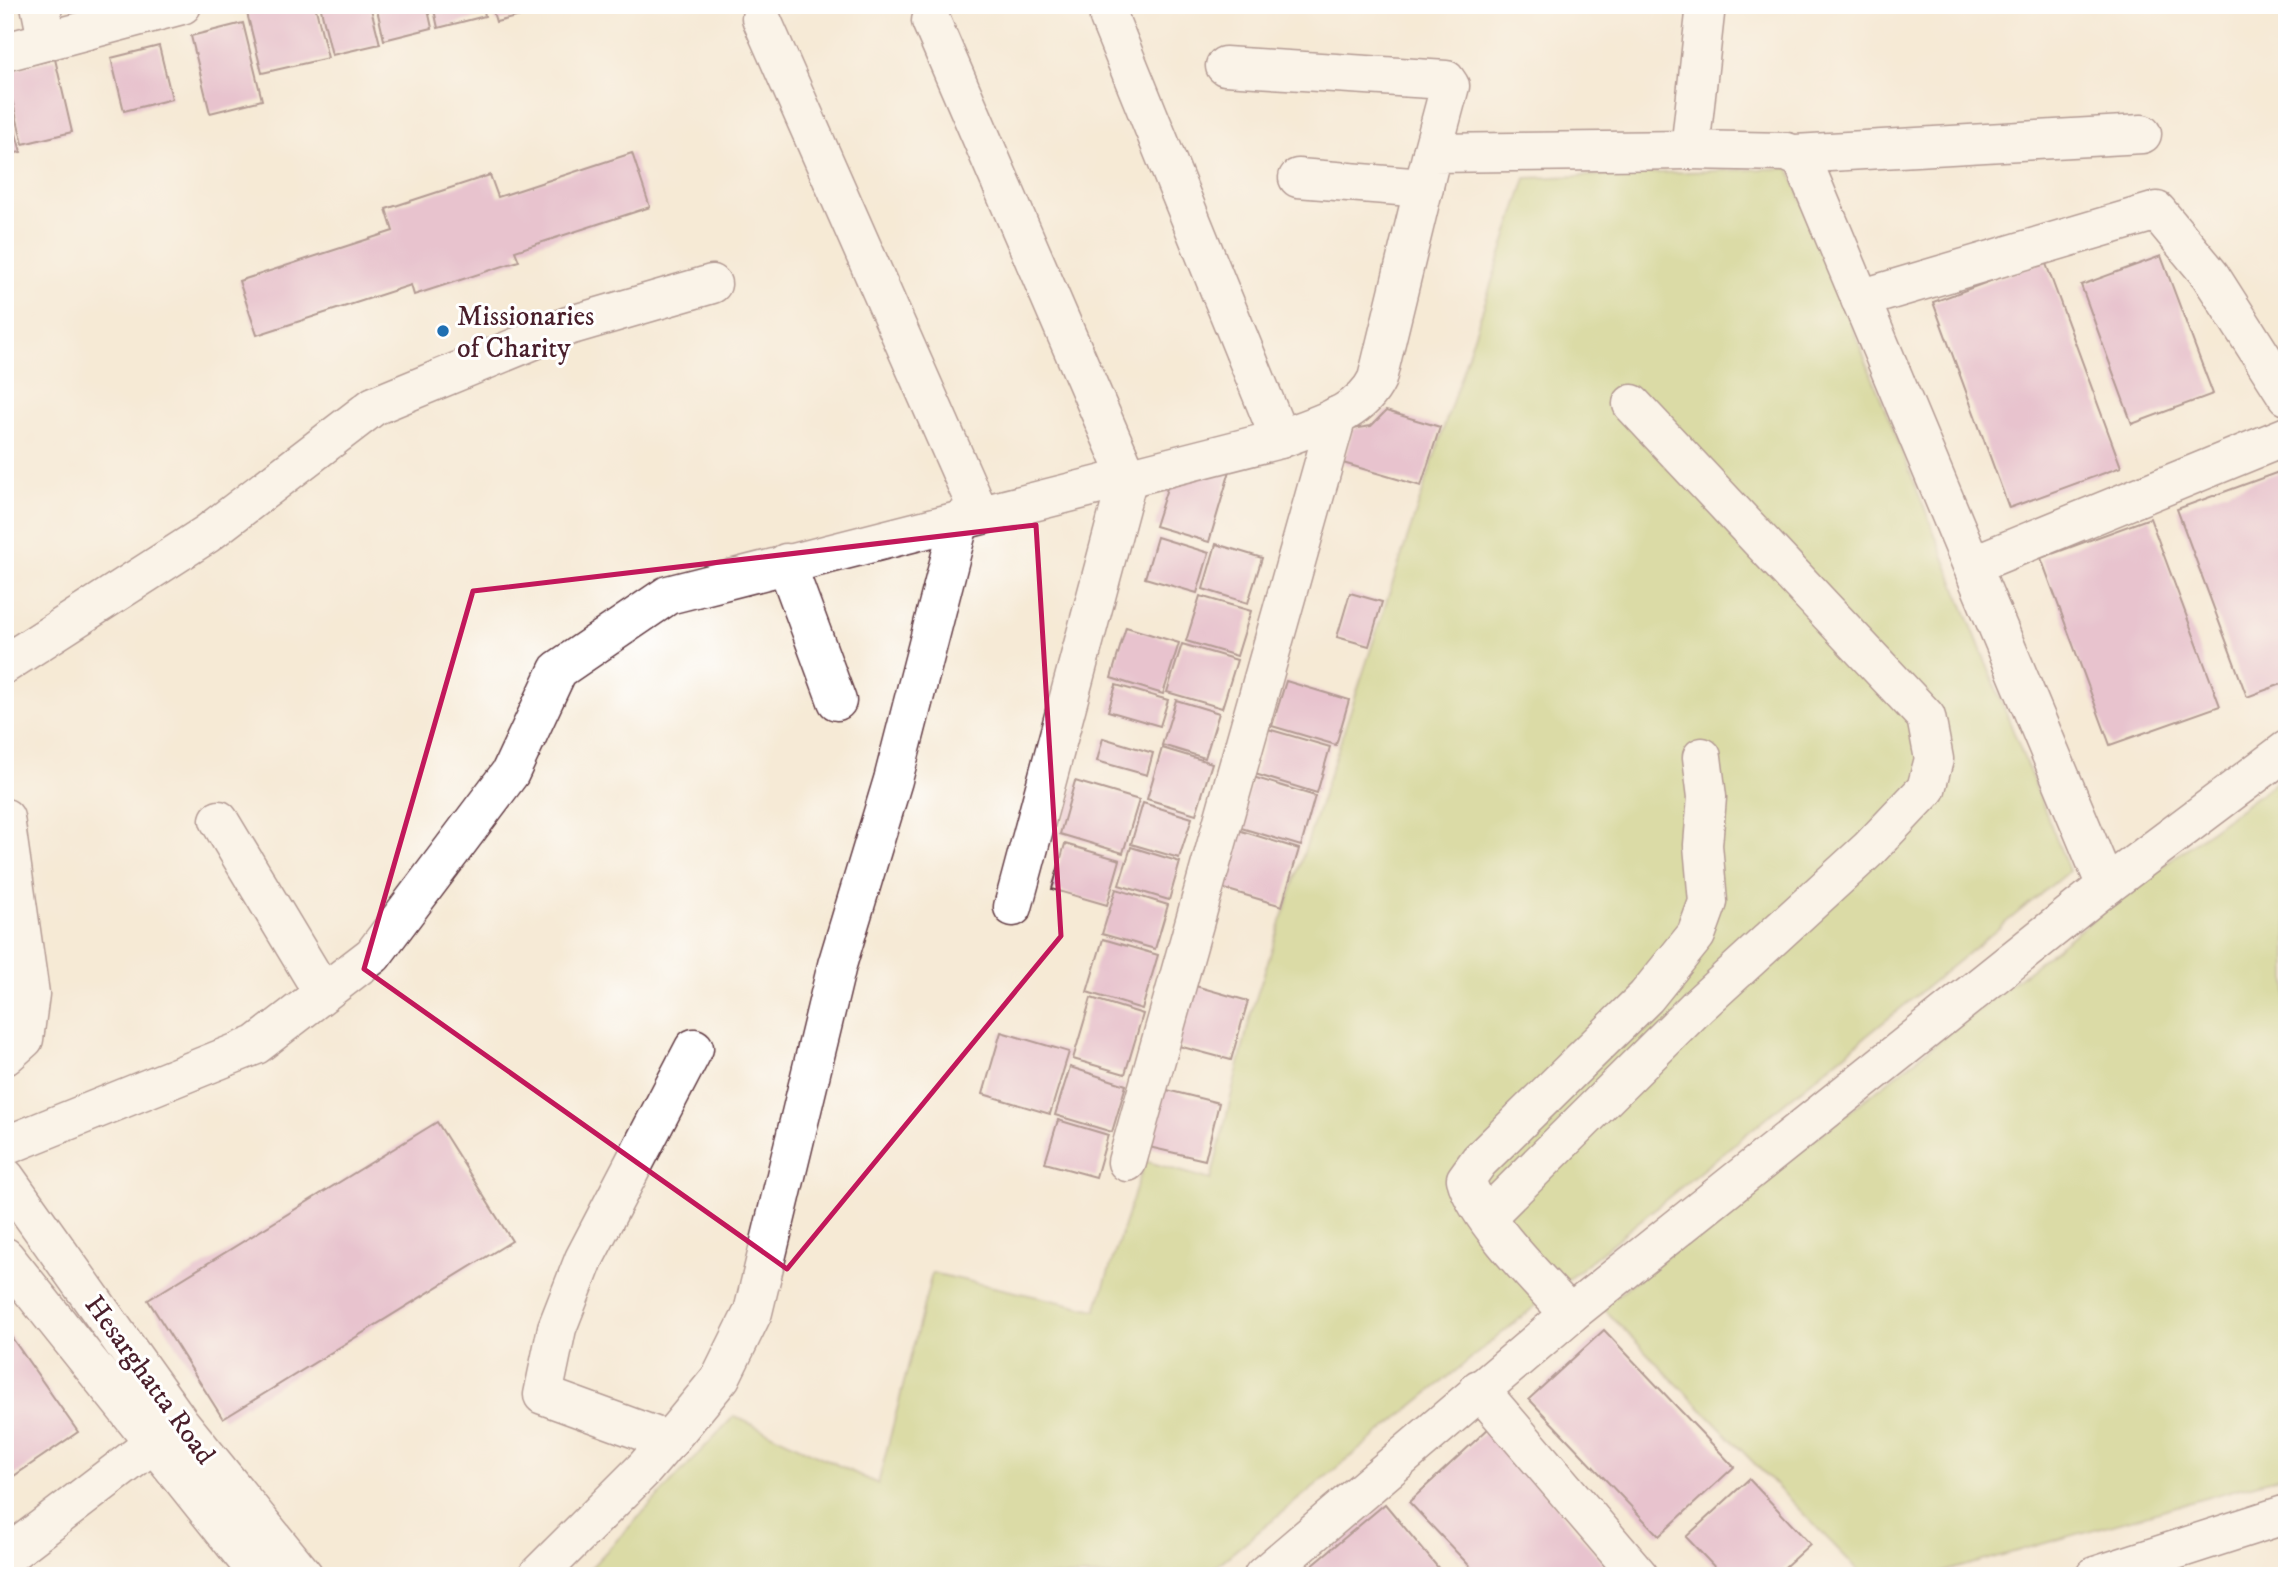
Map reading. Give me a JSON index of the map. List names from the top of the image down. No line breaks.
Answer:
{"streets":{"street":["Hesarghatta Road"]},"places":["Missionaries of Charity"]}
